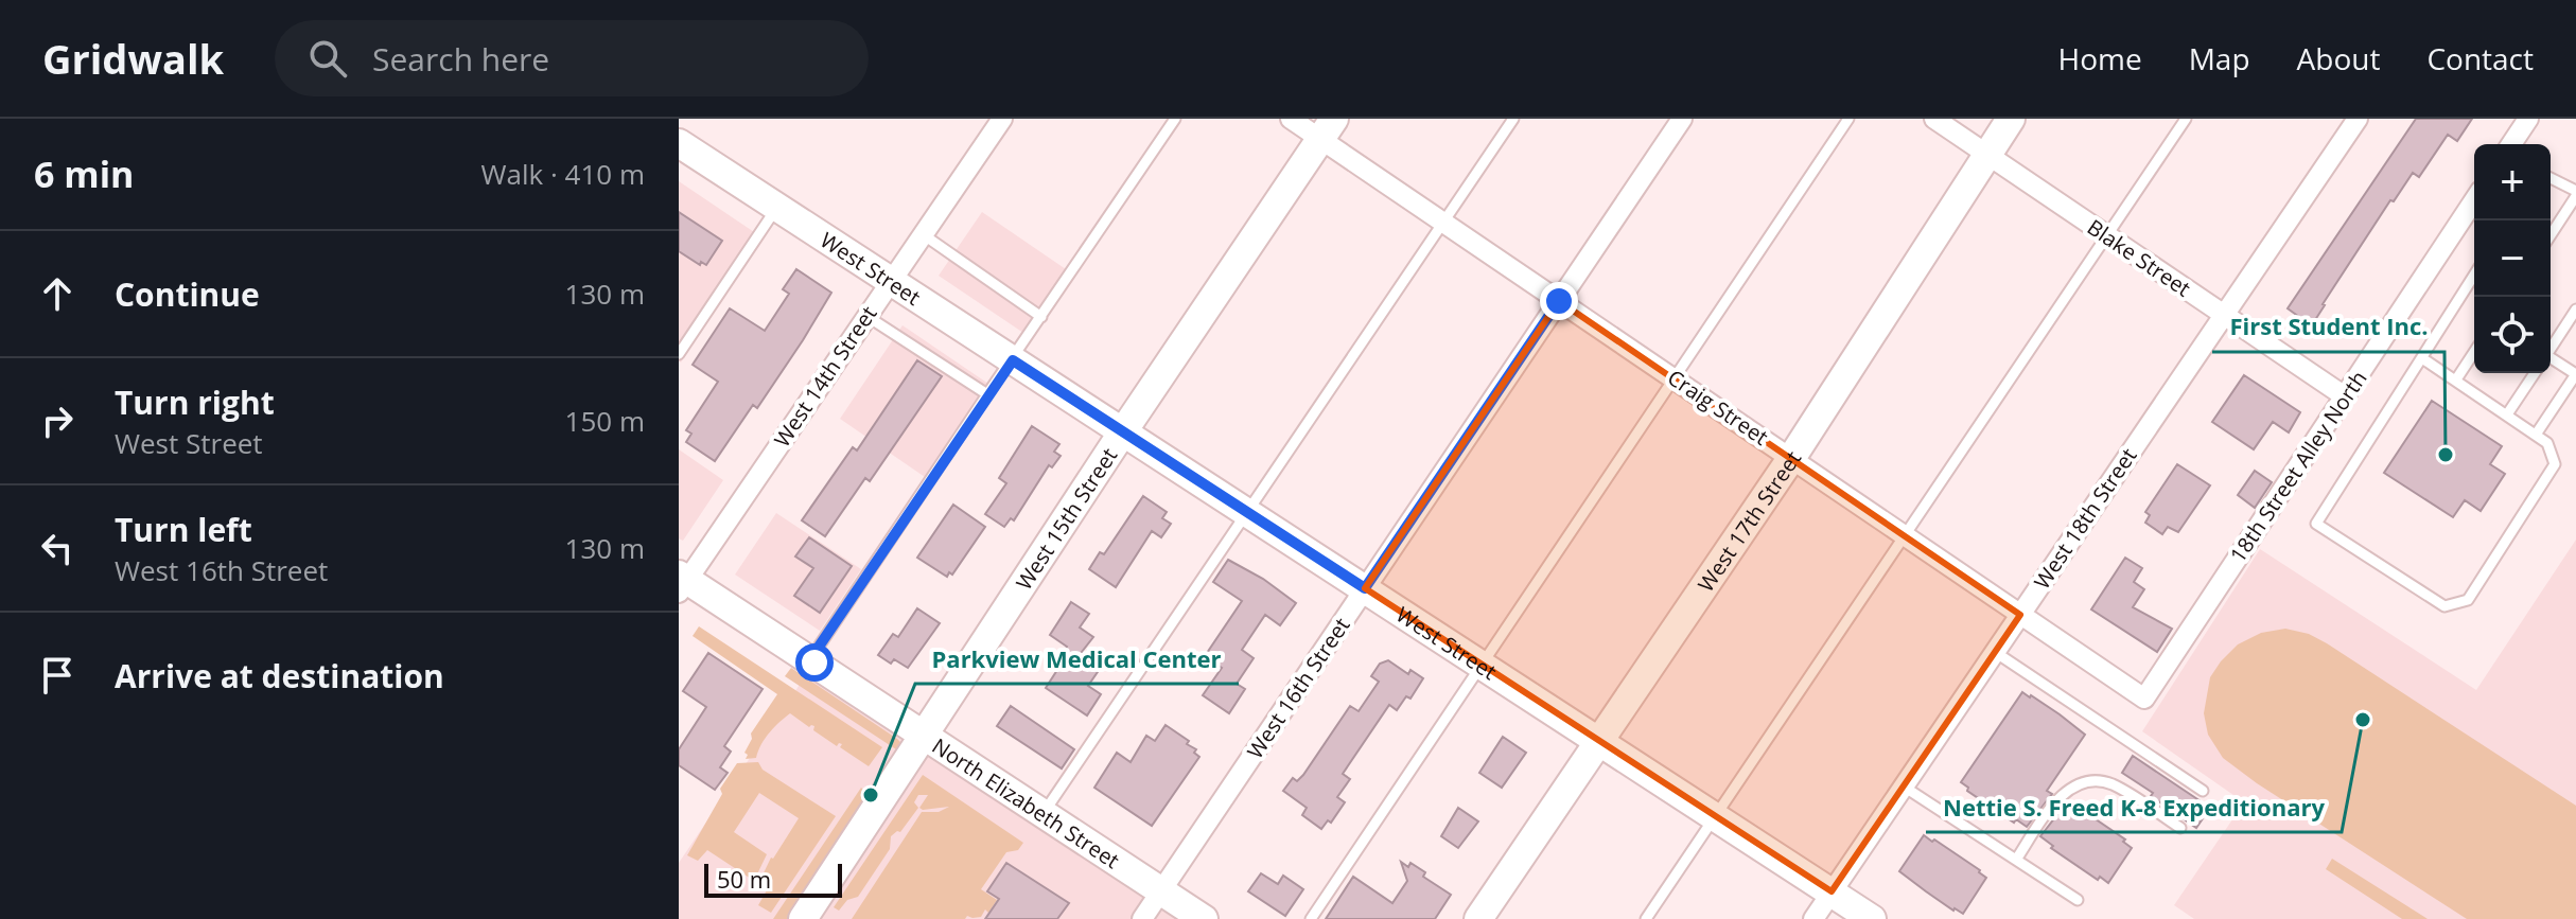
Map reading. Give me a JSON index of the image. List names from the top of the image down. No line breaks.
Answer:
{"streets":{"street":["Blake Street","West Street","West 14th Street","Craig Street","18th Street Alley North","West 15th Street","West 18th Street","West 17th Street","West 16th Street","North Elizabeth Street"]},"crossings":[["Blake Street","18th Street Alley North"],["Blake Street","West 18th Street"],["Blake Street","West 17th Street"],["West Street","West 14th Street"],["West Street","West 15th Street"],["West Street","West 18th Street"],["West Street","West 17th Street"],["West Street","West 16th Street"],["West 14th Street","North Elizabeth Street"],["Craig Street","18th Street Alley North"],["Craig Street","West 15th Street"],["Craig Street","West 18th Street"],["Craig Street","West 17th Street"],["Craig Street","West 16th Street"],["West 15th Street","North Elizabeth Street"],["West 16th Street","North Elizabeth Street"]],"places":["First Student Inc.","Nettie S. Freed K-8 Expeditionary","Parkview Medical Center"],"scale_bar":"50 m","page":{"header":"Gridwalk","search":"Search here","nav":["Home","Map","About","Contact"],"heading":["6 min","Walk · 410 m"],"map_buttons":["+","−"],"list":[["Continue","130 m"],["Turn right","West Street","150 m"],["Turn left","West 16th Street","130 m"],"Arrive at destination"],"scale":"50 m"}}
